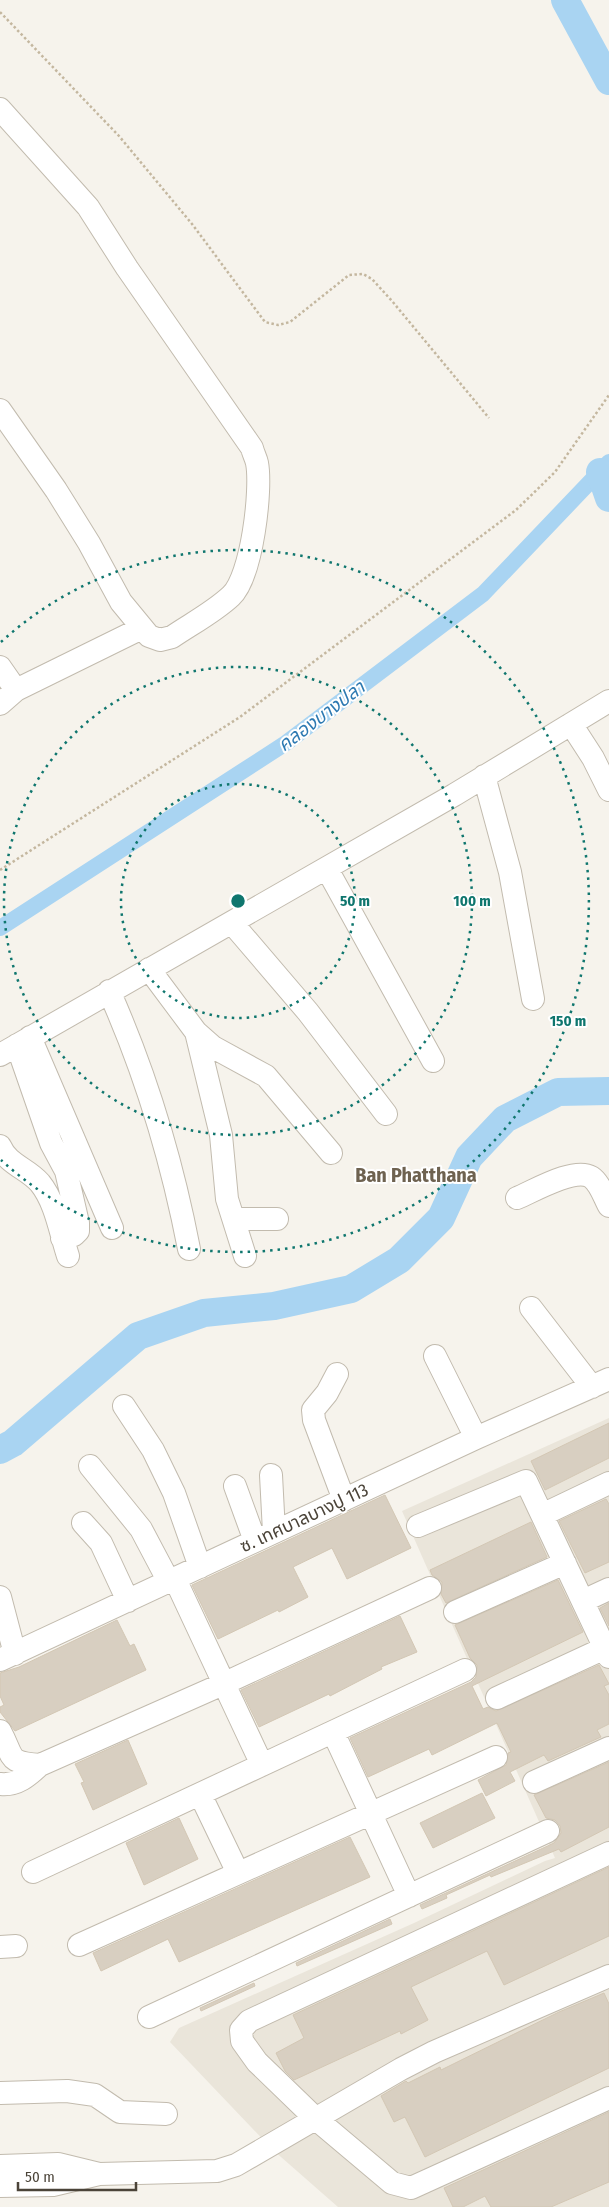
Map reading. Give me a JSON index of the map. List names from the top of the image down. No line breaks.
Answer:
{"streets":{"street":["ซ. เทศบาลบางปู 113"]},"districts":["Ban Phatthana"],"water":["คลองบางปลา"],"scale_bar":"50 m","rings":["50 m","100 m","150 m"]}
